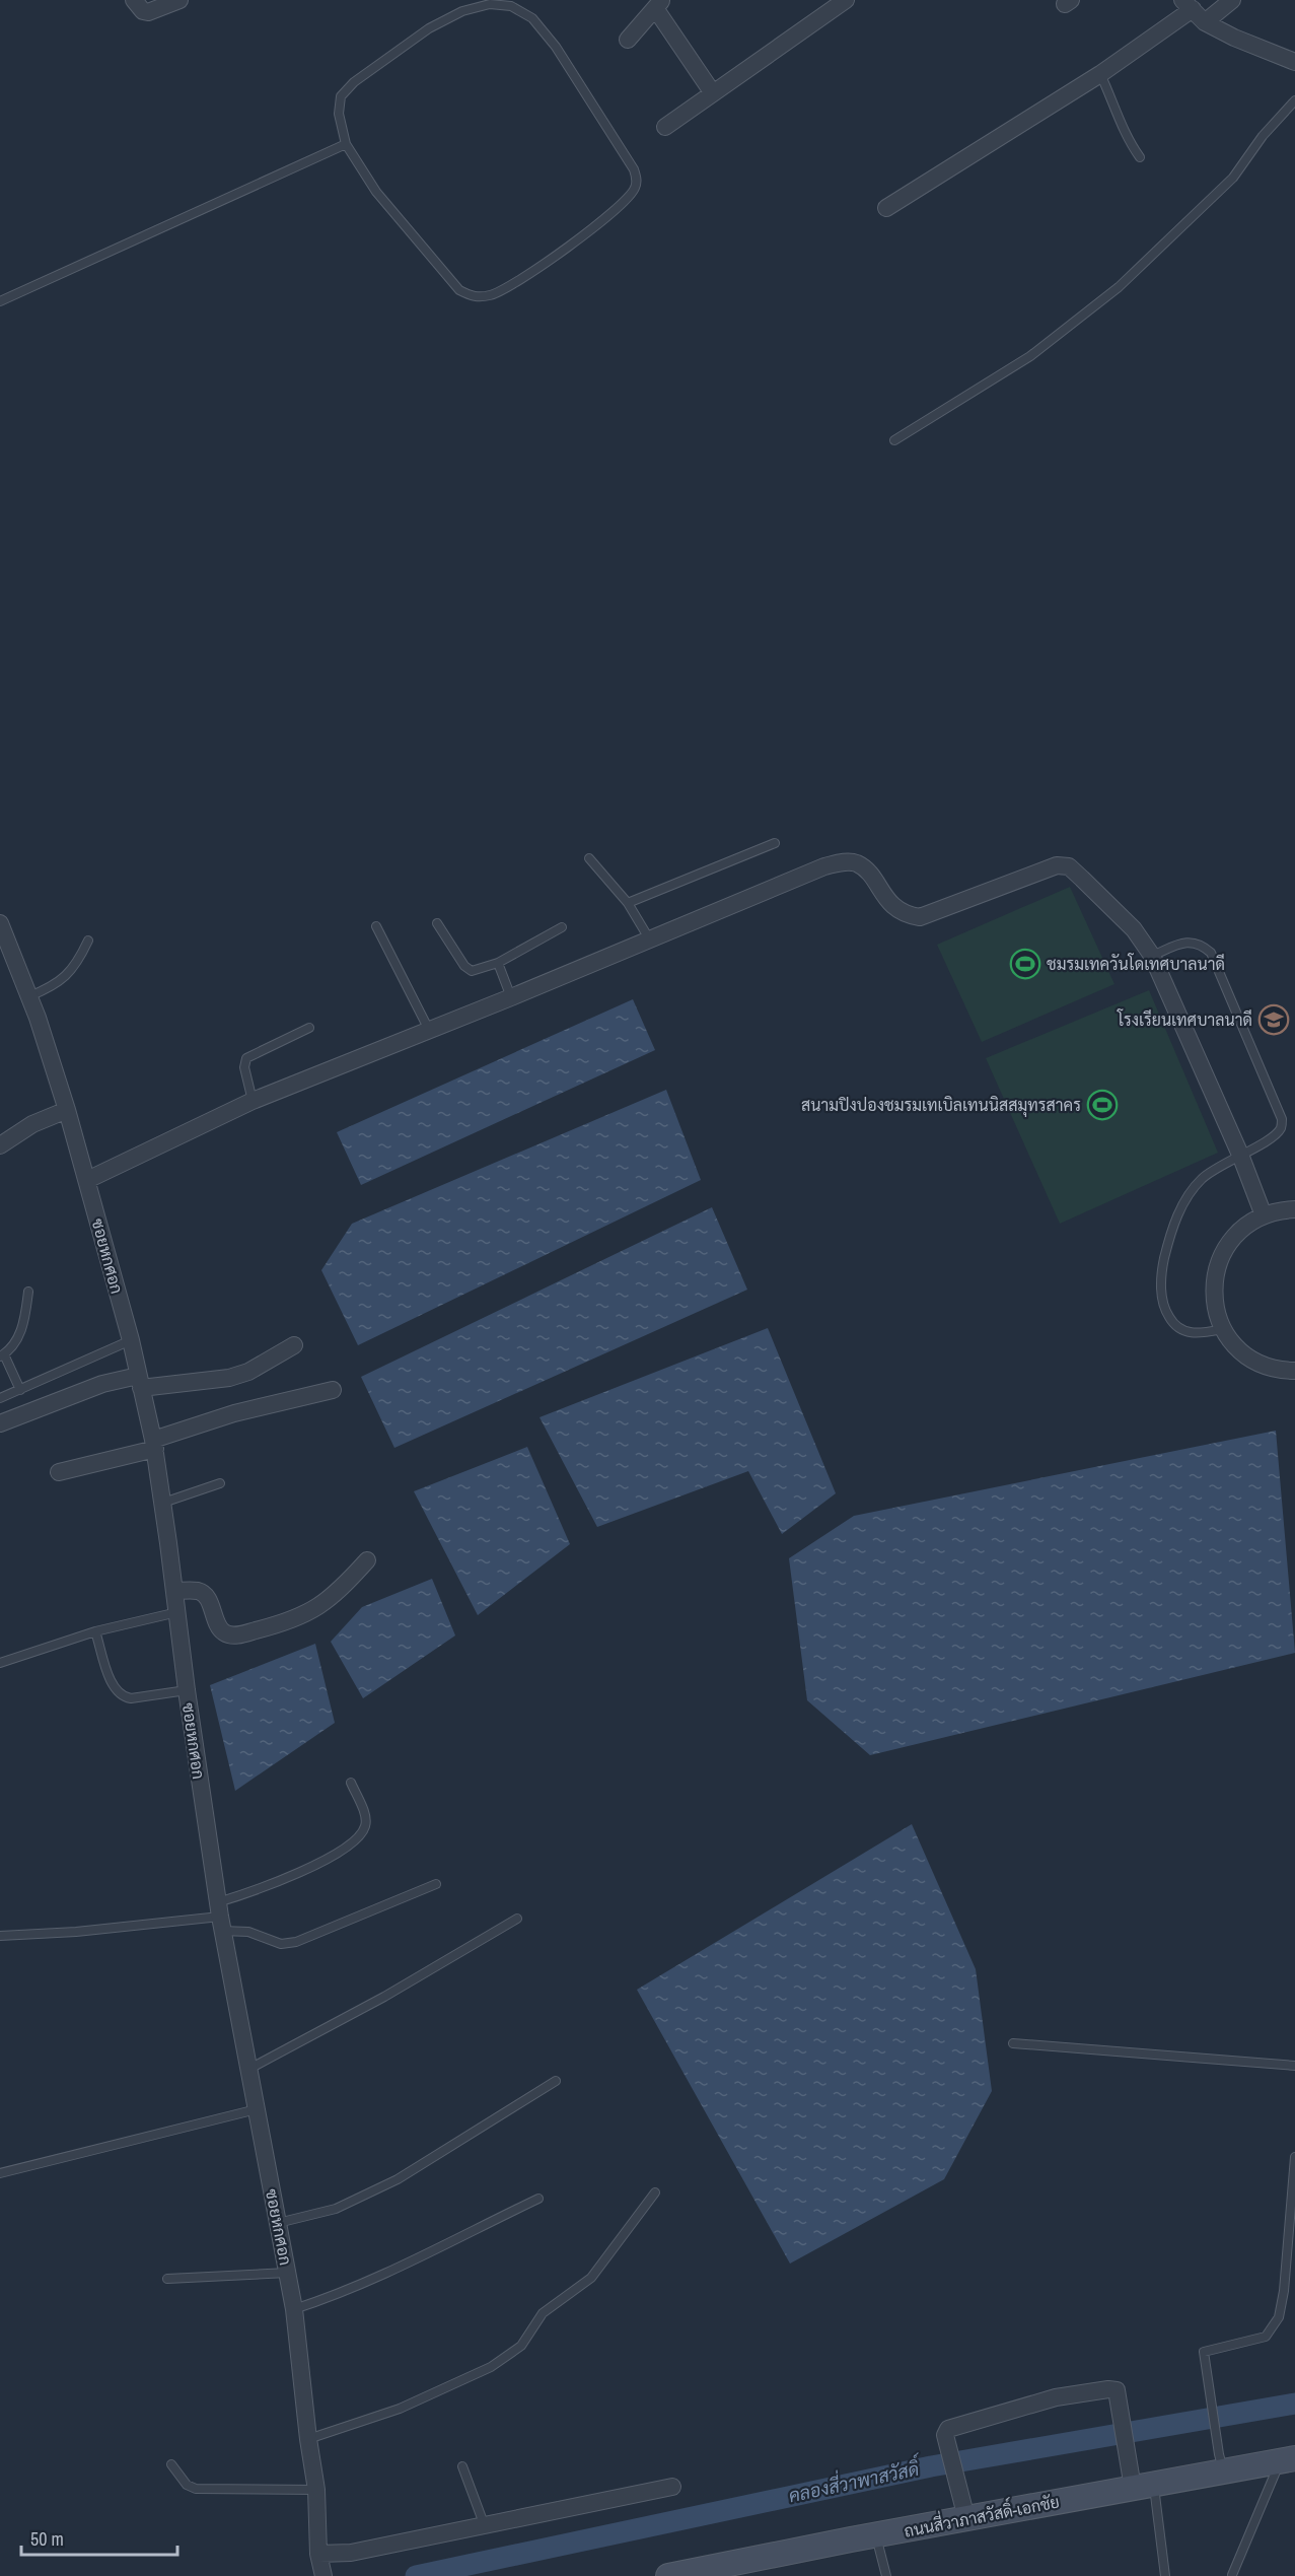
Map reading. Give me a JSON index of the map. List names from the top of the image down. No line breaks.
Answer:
{"streets":{"street":["ซอยหกศอก","ถนนสี่วาภาสวัสดิ์-เอกชัย"]},"water":["คลองสี่วาพาสวัสดิ์"],"places":{"sports":["ชมรมเทควันโดเทศบาลนาดี","สนามปิงปองชมรมเทเบิลเทนนิสสมุทรสาคร"],"school or university":["โรงเรียนเทศบาลนาดี"]},"scale_bar":"50 m"}
